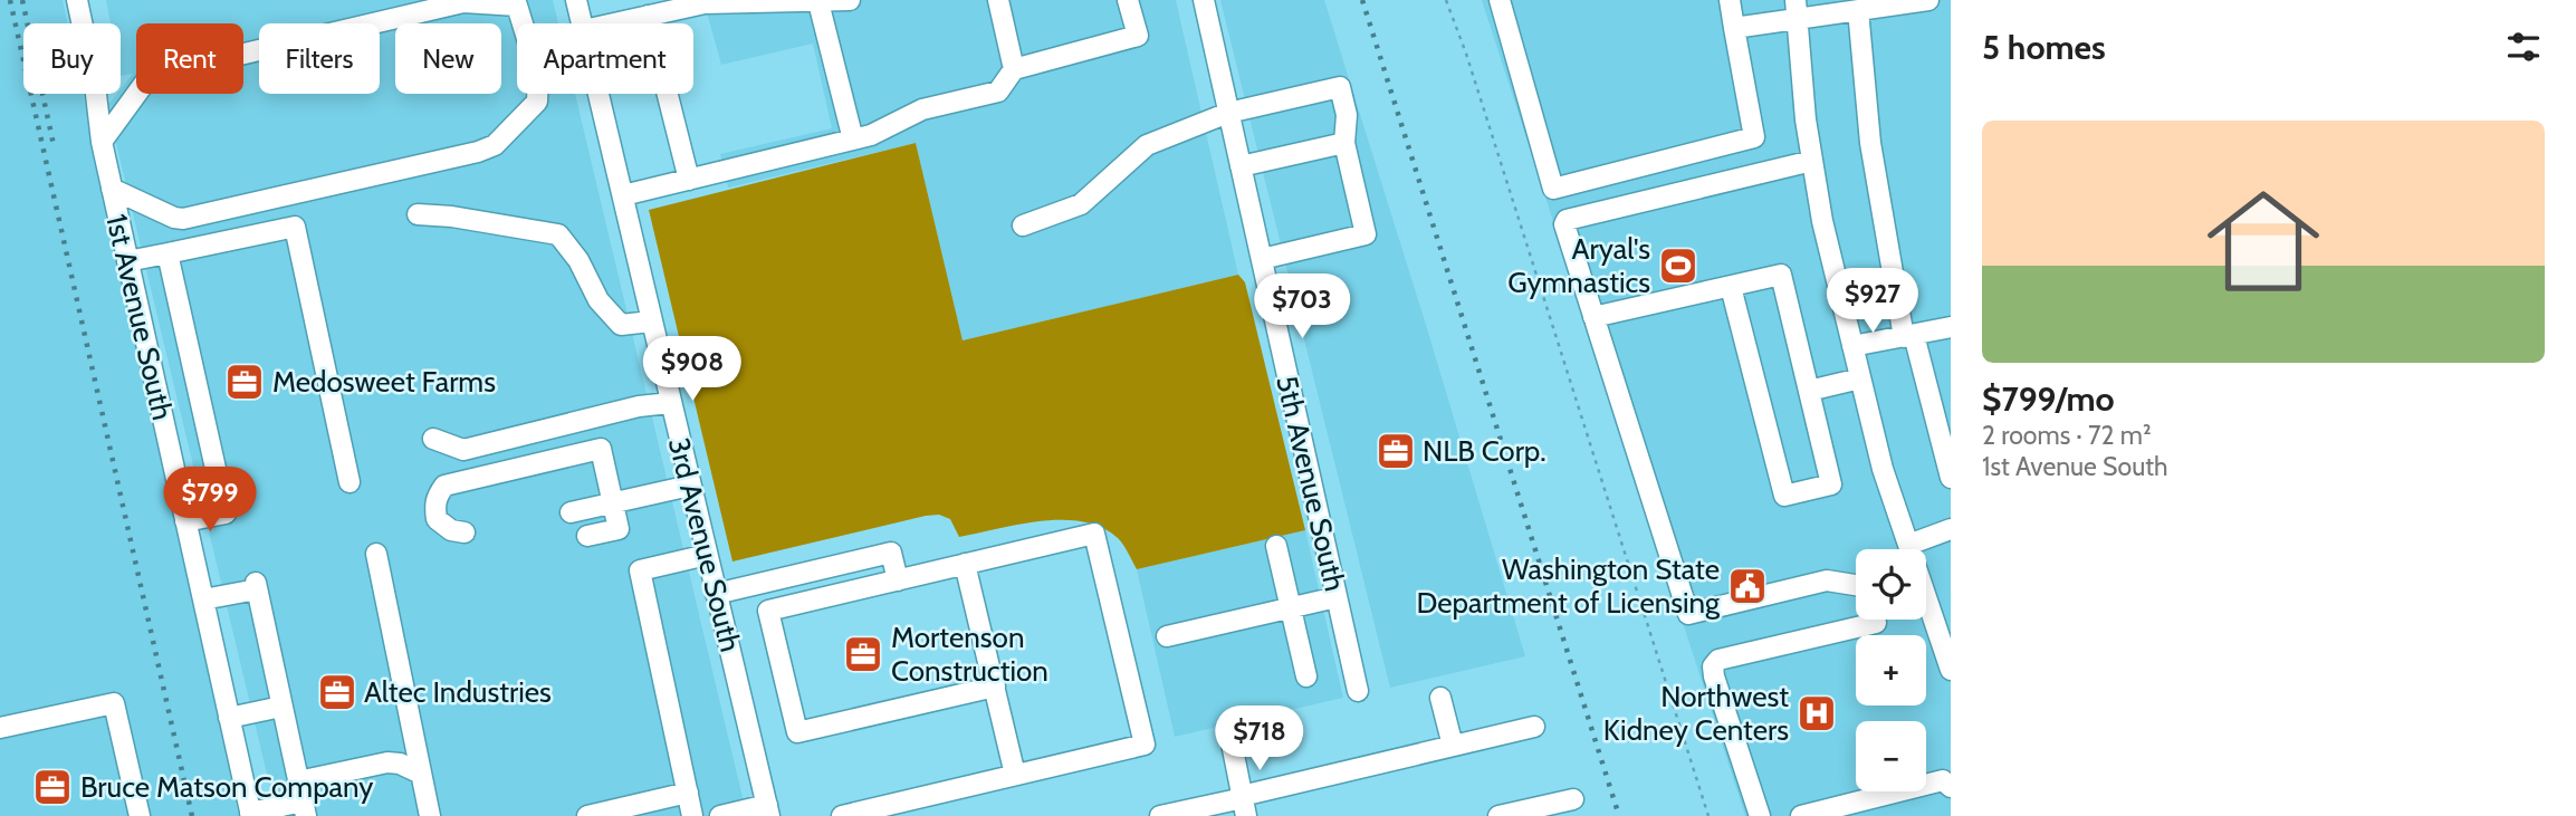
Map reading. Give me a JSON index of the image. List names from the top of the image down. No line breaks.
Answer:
{"streets":{"street":["1st Avenue South","5th Avenue South","3rd Avenue South"]},"places":{"sports":["Aryal's Gymnastics"],"office":["Medosweet Farms","NLB Corp.","Mortenson Construction","Altec Industries","Bruce Matson Company"],"public building":["Washington State Department of Licensing"],"hospital":["Northwest Kidney Centers"]},"page":{"heading":"5 homes","chip":["Buy","Rent","Filters","New","Apartment"],"list":[{"name":"$799/mo","note":"2 rooms · 72 m² · 1st Avenue South"}],"price":["$927","$703","$908","$799","$718"],"map_buttons":["+","−"]}}
